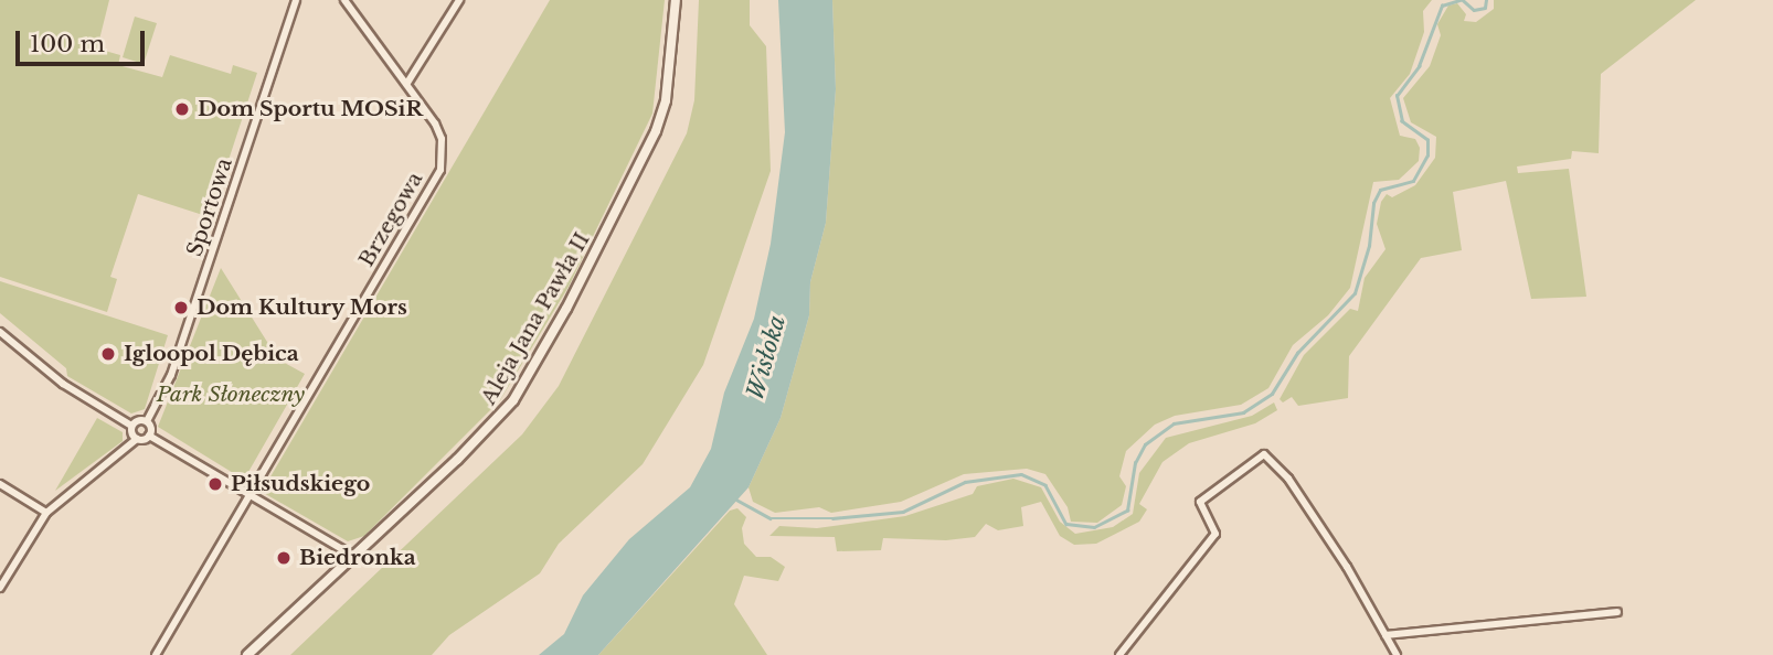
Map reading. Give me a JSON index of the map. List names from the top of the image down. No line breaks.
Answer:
{"streets":{"street":["Sportowa","Brzegowa","Aleja Jana Pawła II"]},"water":["Wisłoka"],"parks":["Park Słoneczny"],"places":["Dom Sportu MOSiR","Dom Kultury Mors","Igloopol Dębica","Piłsudskiego","Biedronka"],"scale_bar":"100 m"}
